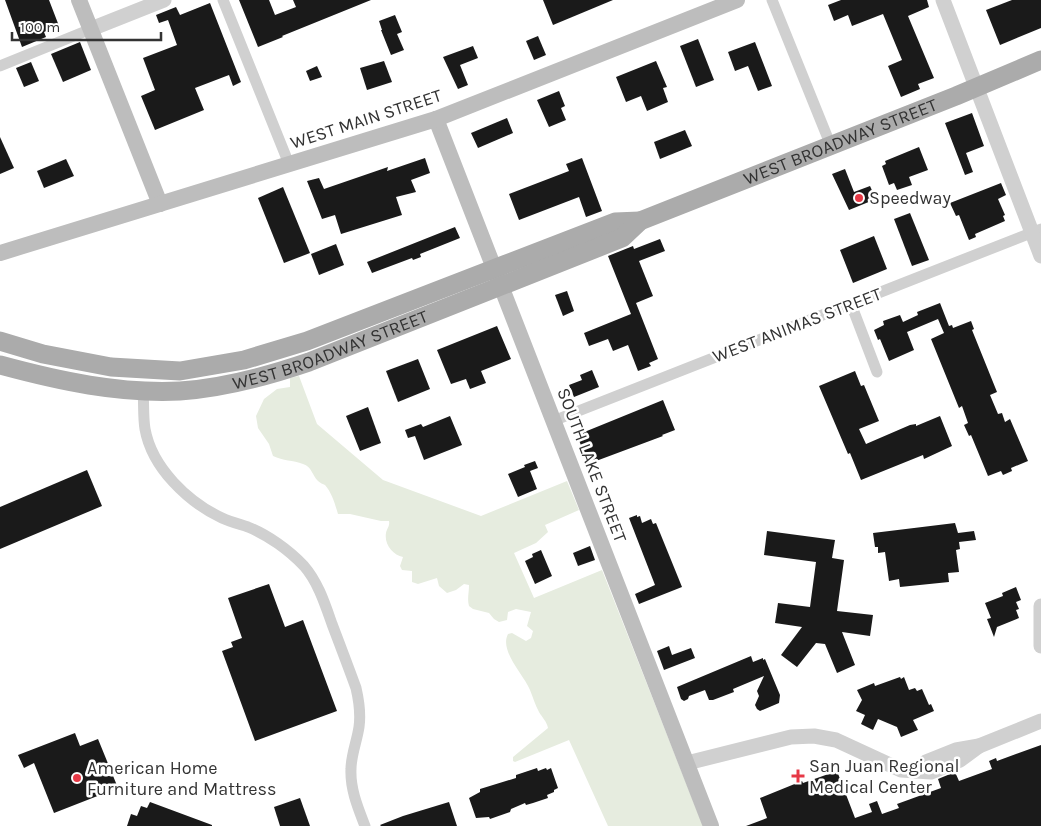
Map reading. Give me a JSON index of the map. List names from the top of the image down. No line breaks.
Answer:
{"streets":{"main road":["WEST MAIN STREET","WEST BROADWAY STREET","SOUTH LAKE STREET"],"street":["WEST ANIMAS STREET"]},"crossings":[["WEST MAIN STREET","SOUTH LAKE STREET"],["WEST BROADWAY STREET","SOUTH LAKE STREET"],["WEST ANIMAS STREET","SOUTH LAKE STREET"]],"places":{"other":["Speedway","American Home Furniture and Mattress"],"health":["San Juan Regional Medical Center"]},"scale_bar":"100 m"}
